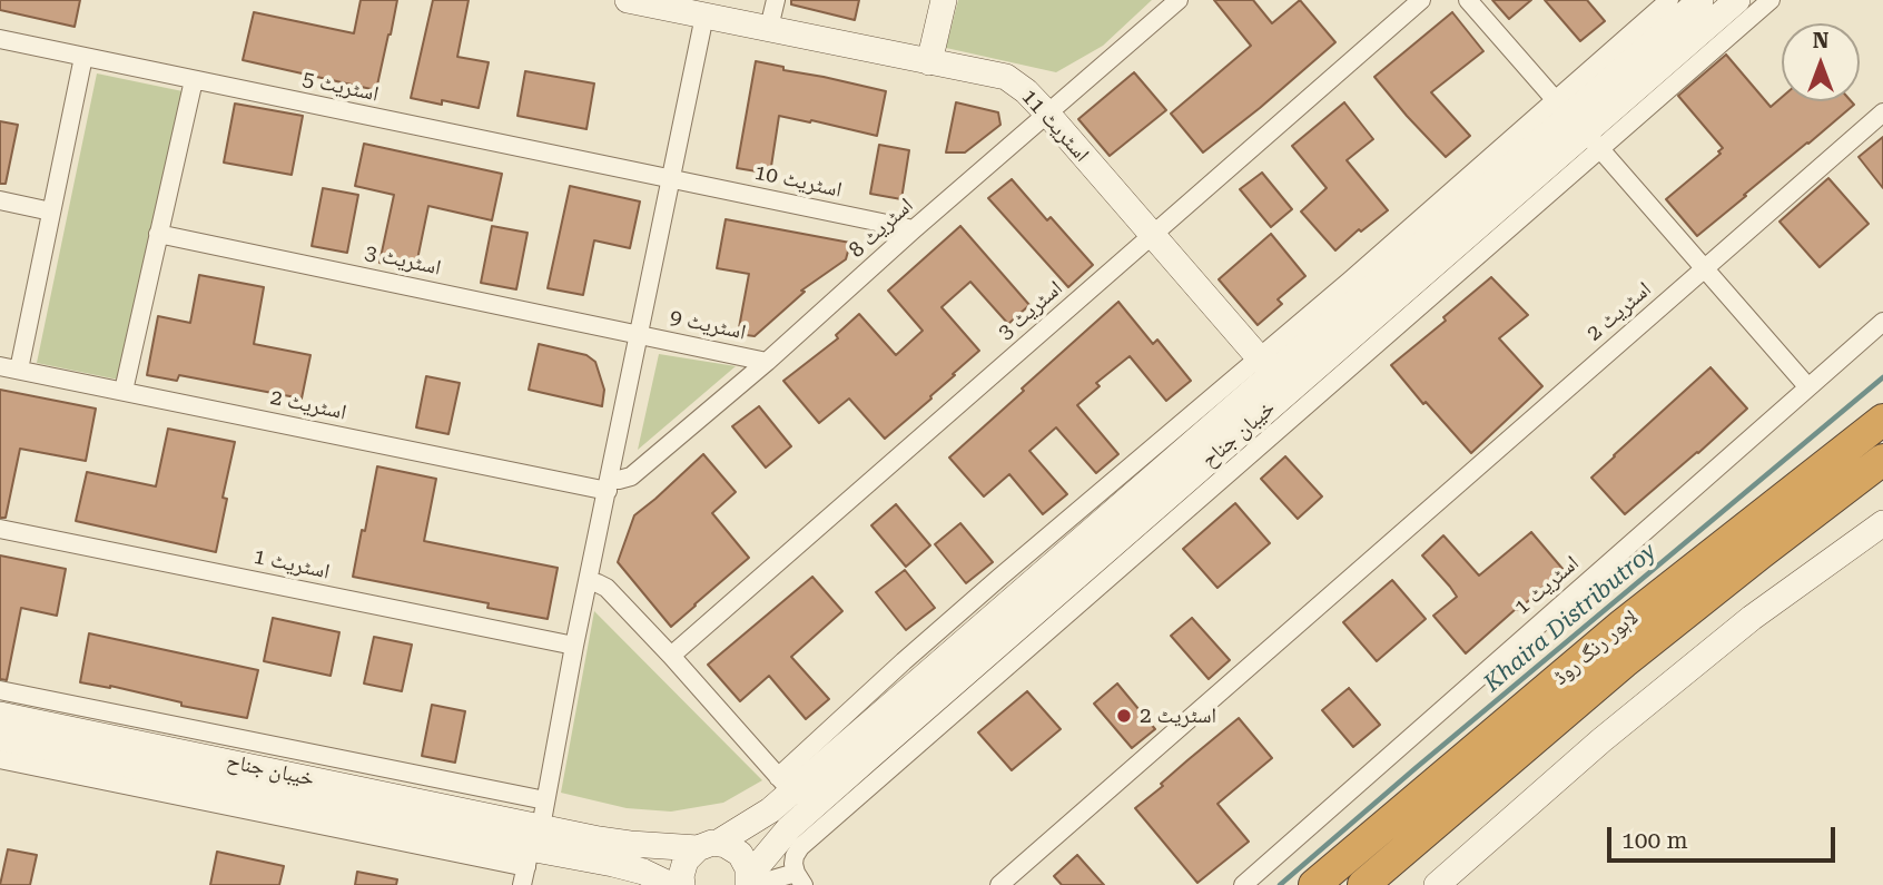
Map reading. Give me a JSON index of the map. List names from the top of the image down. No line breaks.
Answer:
{"streets":{"highway":["لاہور رنگ روڈ"],"main road":["اسٹریٹ 11","خیبان جناح"],"street":["اسٹریٹ 5","اسٹریٹ 10","اسٹریٹ 8","اسٹریٹ 3","اسٹریٹ 2","اسٹریٹ 9","اسٹریٹ 1"]},"crossings":[["اسٹریٹ 5","اسٹریٹ 10"],["اسٹریٹ 11","اسٹریٹ 8"],["اسٹریٹ 11","اسٹریٹ 3"],["اسٹریٹ 11","خیبان جناح"],["اسٹریٹ 10","اسٹریٹ 8"],["اسٹریٹ 8","اسٹریٹ 2"],["اسٹریٹ 8","اسٹریٹ 9"],["اسٹریٹ 3","اسٹریٹ 9"]],"water":["Khaira Distributroy"],"places":["اسٹریٹ 2"],"scale_bar":"100 m","north":"top"}
